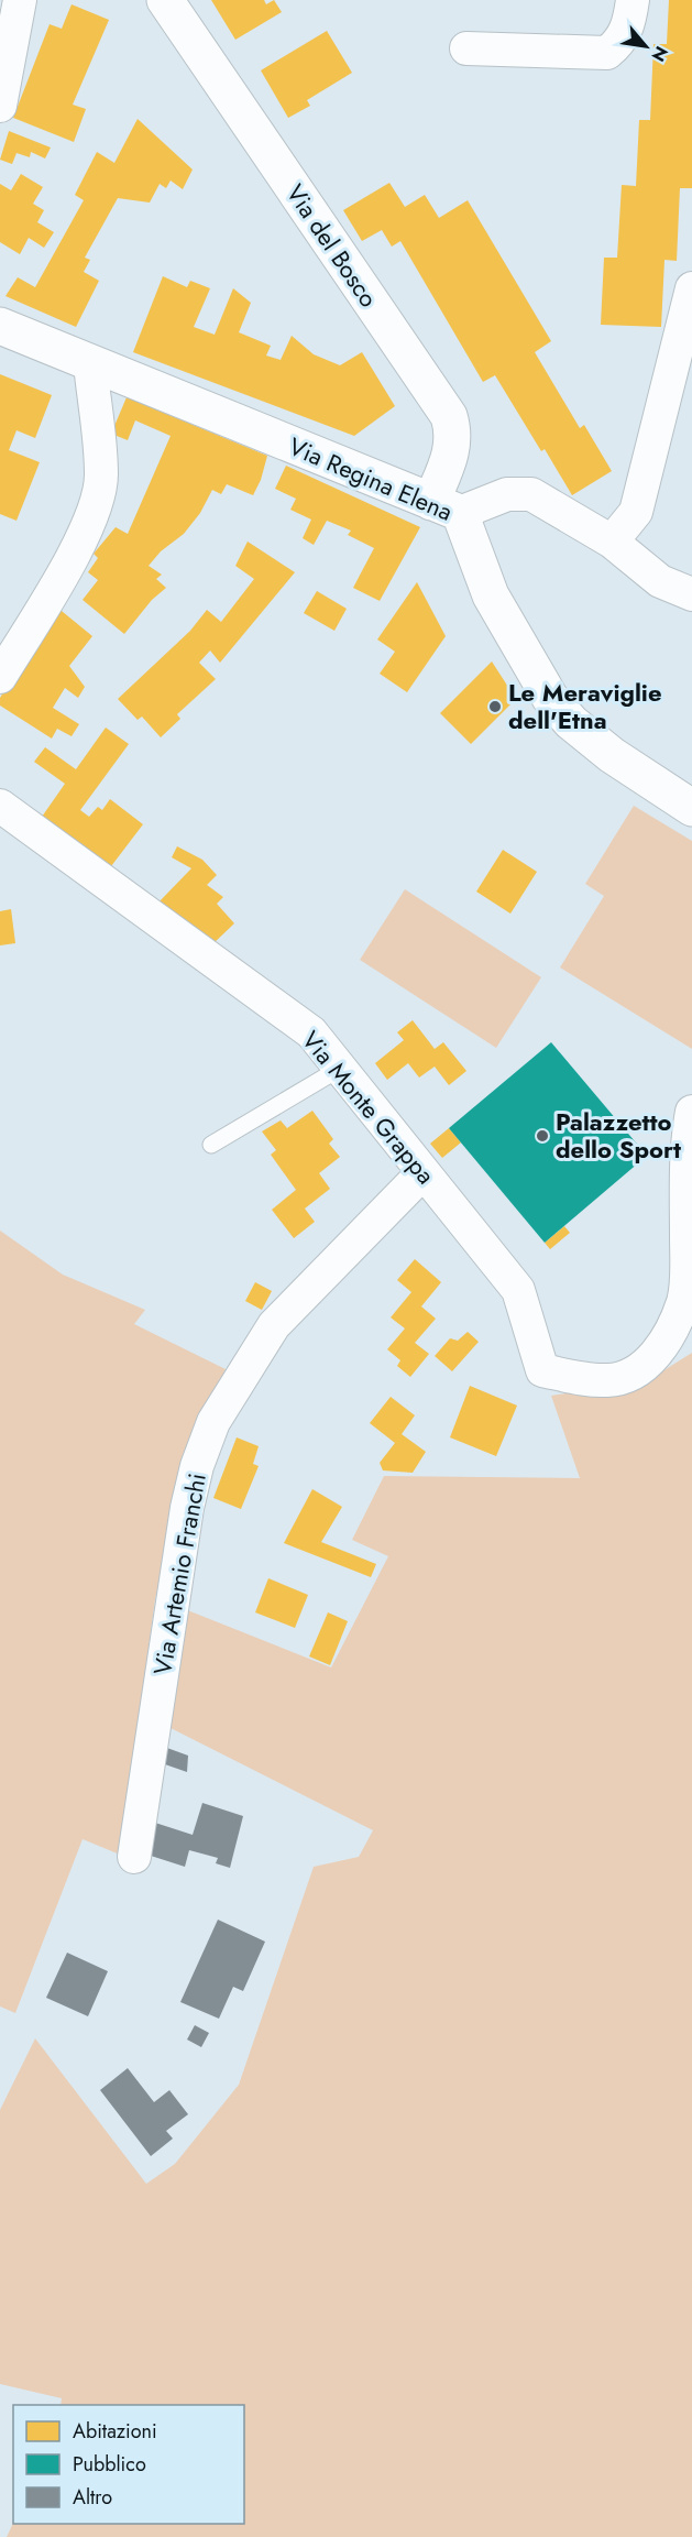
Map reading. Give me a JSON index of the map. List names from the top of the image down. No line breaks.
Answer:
{"streets":{"street":["Via del Bosco","Via Regina Elena","Via Monte Grappa","Via Artemio Franchi"]},"crossings":[["Via del Bosco","Via Regina Elena"],["Via Monte Grappa","Via Artemio Franchi"]],"places":["Le Meraviglie dell'Etna","Palazzetto dello Sport"],"legend":["Abitazioni","Pubblico","Altro"],"north":"bottom right"}
